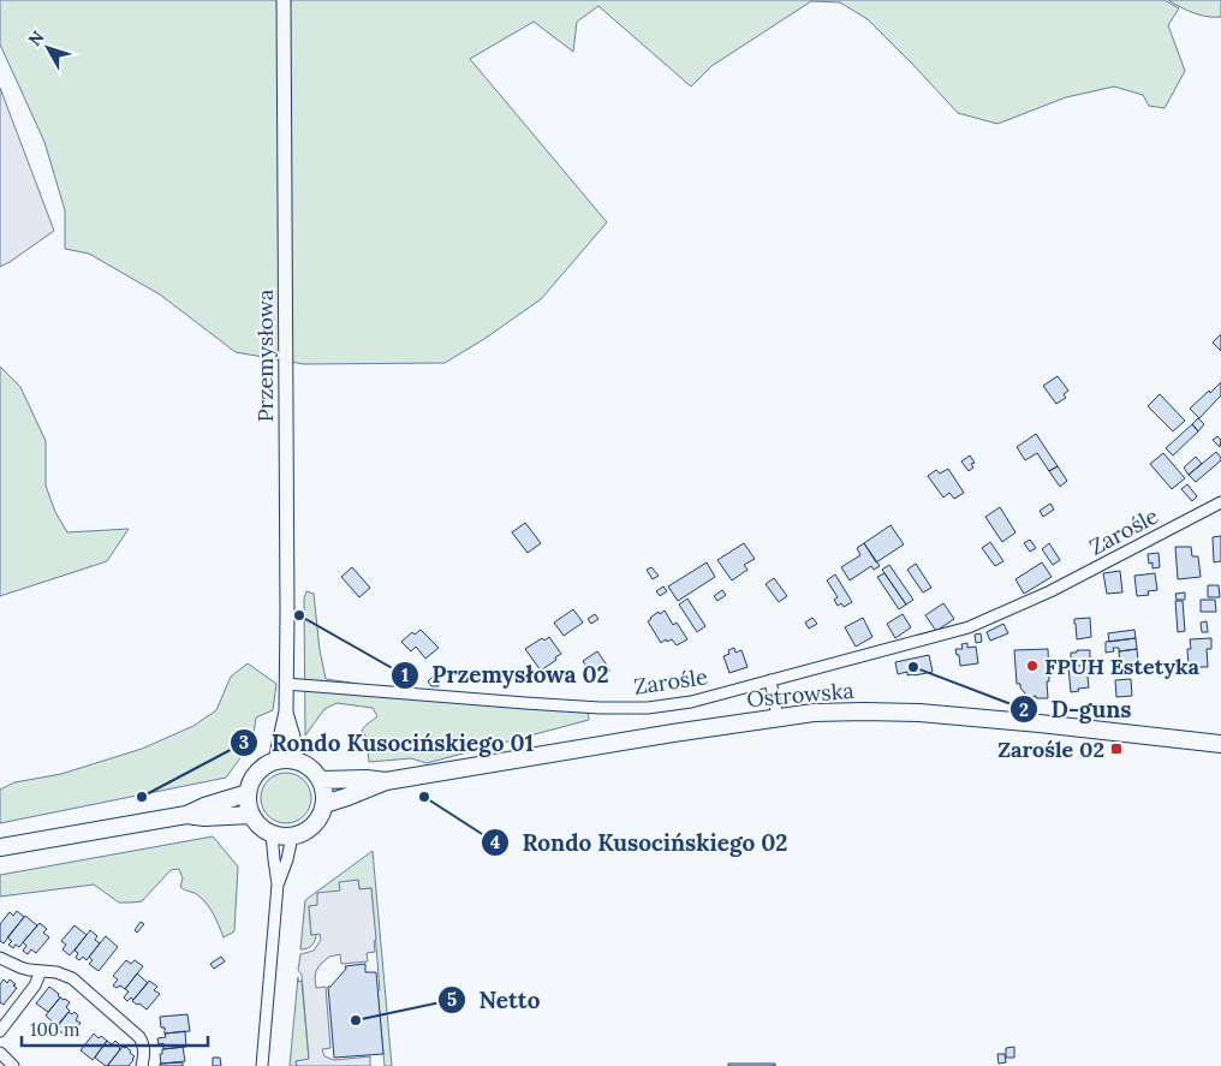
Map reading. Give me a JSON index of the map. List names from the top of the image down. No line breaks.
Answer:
{"streets":{"main road":["Ostrowska"],"street":["Przemysłowa","Zarośle"]},"crossings":[["Przemysłowa","Zarośle"],["Przemysłowa","Ostrowska"]],"places":{"other":["Przemysłowa 02","FPUH Estetyka","D-guns","Rondo Kusocińskiego 01","Rondo Kusocińskiego 02","Netto"],"transit":["Zarośle 02"]},"scale_bar":"100 m","north":"top left"}
